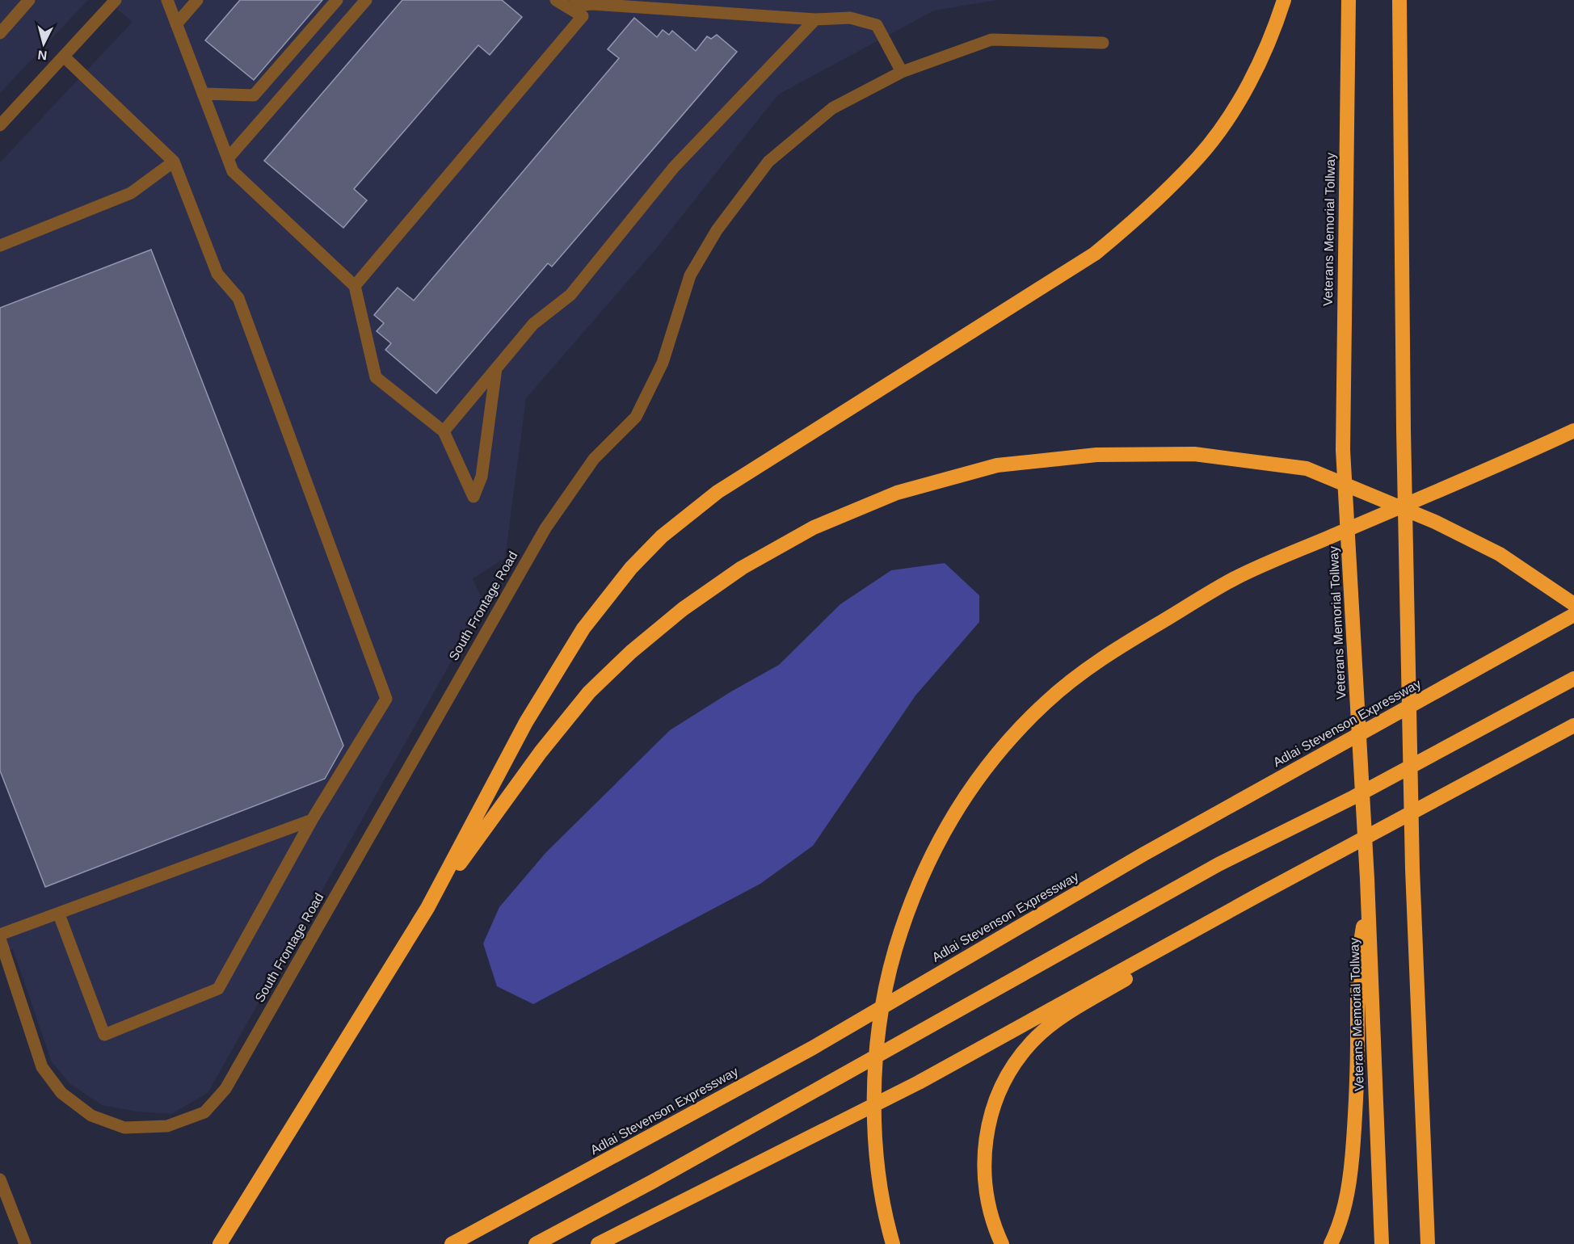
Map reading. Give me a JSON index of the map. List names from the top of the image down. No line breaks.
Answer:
{"streets":{"highway":["Veterans Memorial Tollway","Adlai Stevenson Expressway"],"street":["South Frontage Road"]},"north":"bottom"}
